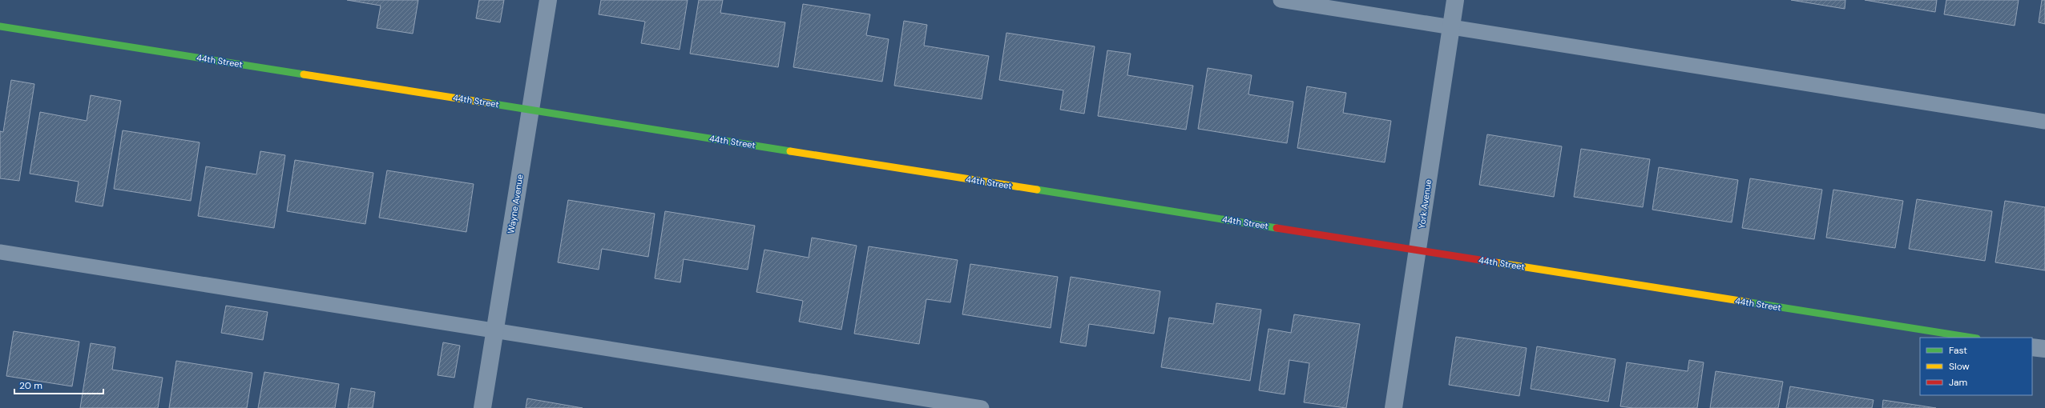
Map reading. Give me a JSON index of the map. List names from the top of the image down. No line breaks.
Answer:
{"streets":{"street":["44th Street","Wayne Avenue","York Avenue"]},"crossings":[["44th Street","Wayne Avenue"],["44th Street","York Avenue"]],"legend":["Fast","Slow","Jam"],"scale_bar":"20 m"}
